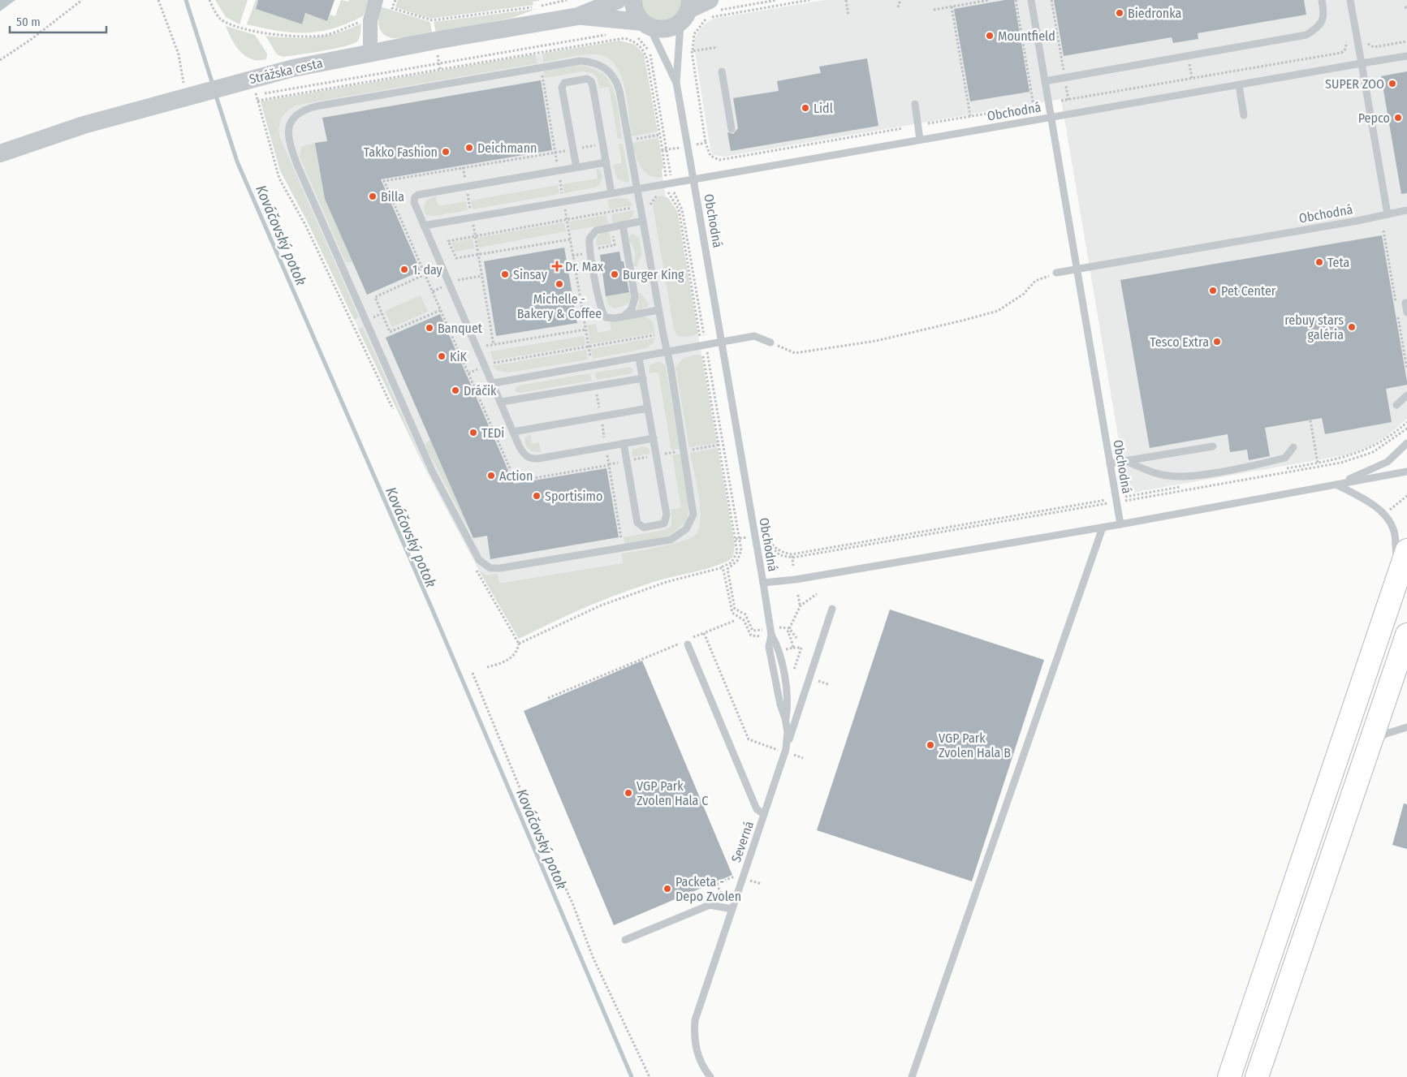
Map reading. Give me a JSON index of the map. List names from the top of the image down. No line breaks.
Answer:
{"streets":{"street":["Strážska cesta"],"lane":["Obchodná","Severná"]},"crossings":[["Strážska cesta","Obchodná"],["Obchodná","Severná"]],"water":["Kováčovský potok"],"places":{"other":["Biedronka","Mountfield","SUPER ZOO","Lidl","Pepco","Deichmann","Takko Fashion","Billa","Teta","1. day","Sinsay","Burger King","Michelle - Bakery & Coffee","Pet Center","rebuy stars galéria","Banquet","Tesco Extra","KiK","Dráčik","TEDi","Action","Sportisimo","VGP Park Zvolen Hala B","VGP Park Zvolen Hala C","Packeta - Depo Zvolen"],"health":["Dr. Max"]},"scale_bar":"50 m"}
